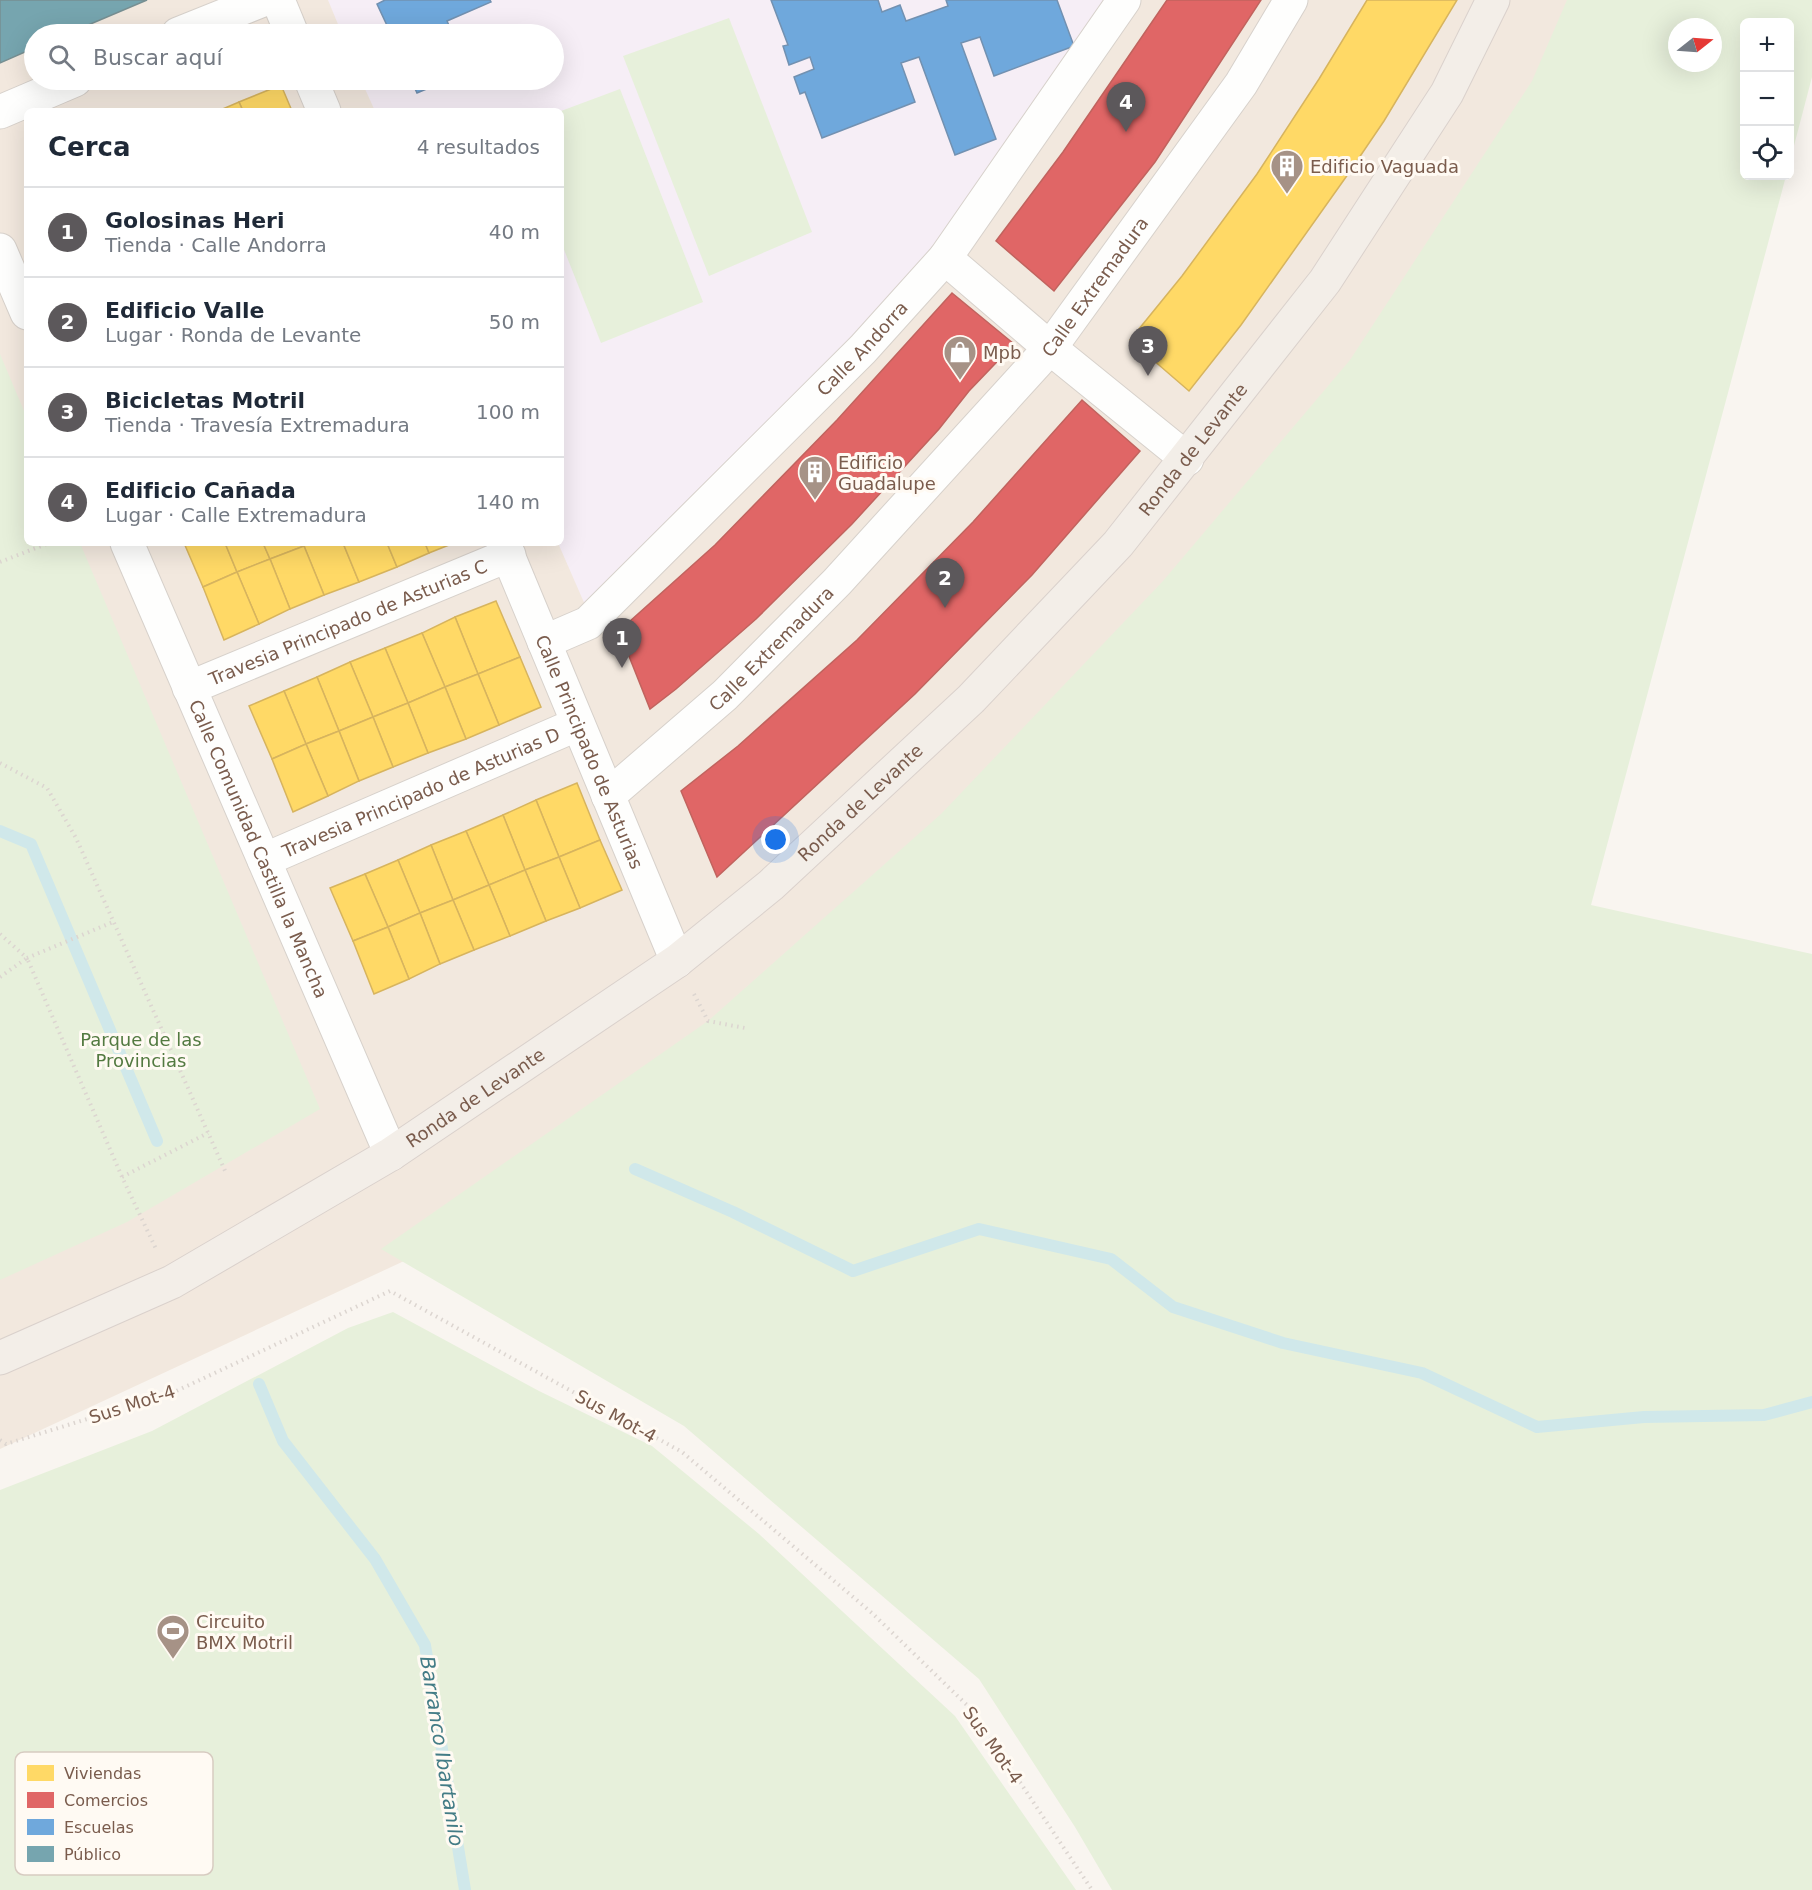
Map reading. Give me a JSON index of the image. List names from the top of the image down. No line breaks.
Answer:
{"streets":{"main road":["Ronda de Levante"],"street":["Calle Extremadura","Calle Andorra","Travesia Principado de Asturias C","Calle Principado de Asturias","Travesia Principado de Asturias D","Calle Comunidad Castilla la Mancha"],"path":["Sus Mot-4"]},"crossings":[["Calle Extremadura","Calle Principado de Asturias"],["Calle Andorra","Calle Principado de Asturias"],["Ronda de Levante","Calle Principado de Asturias"],["Ronda de Levante","Calle Comunidad Castilla la Mancha"],["Travesia Principado de Asturias C","Calle Principado de Asturias"],["Travesia Principado de Asturias C","Calle Comunidad Castilla la Mancha"],["Calle Principado de Asturias","Travesia Principado de Asturias D"],["Travesia Principado de Asturias D","Calle Comunidad Castilla la Mancha"]],"water":["Barranco Ibartanilo"],"parks":["Parque de las Provincias"],"places":{"building":["Edificio Vaguada","Edificio Guadalupe"],"shop":["Mpb"],"sports":["Circuito BMX Motril"]},"legend":["Viviendas","Comercios","Escuelas","Público"],"north":"right","page":{"map_buttons":["+","−"],"search":"Buscar aquí","pins":["4","3","2","1"],"heading":["Cerca","4 resultados"],"list":[{"mark":"1","name":"Golosinas Heri","note":"Tienda · Calle Andorra","value":"40 m"},{"mark":"2","name":"Edificio Valle","note":"Lugar · Ronda de Levante","value":"50 m"},{"mark":"3","name":"Bicicletas Motril","note":"Tienda · Travesía Extremadura","value":"100 m"},{"mark":"4","name":"Edificio Cañada","note":"Lugar · Calle Extremadura","value":"140 m"}]}}
